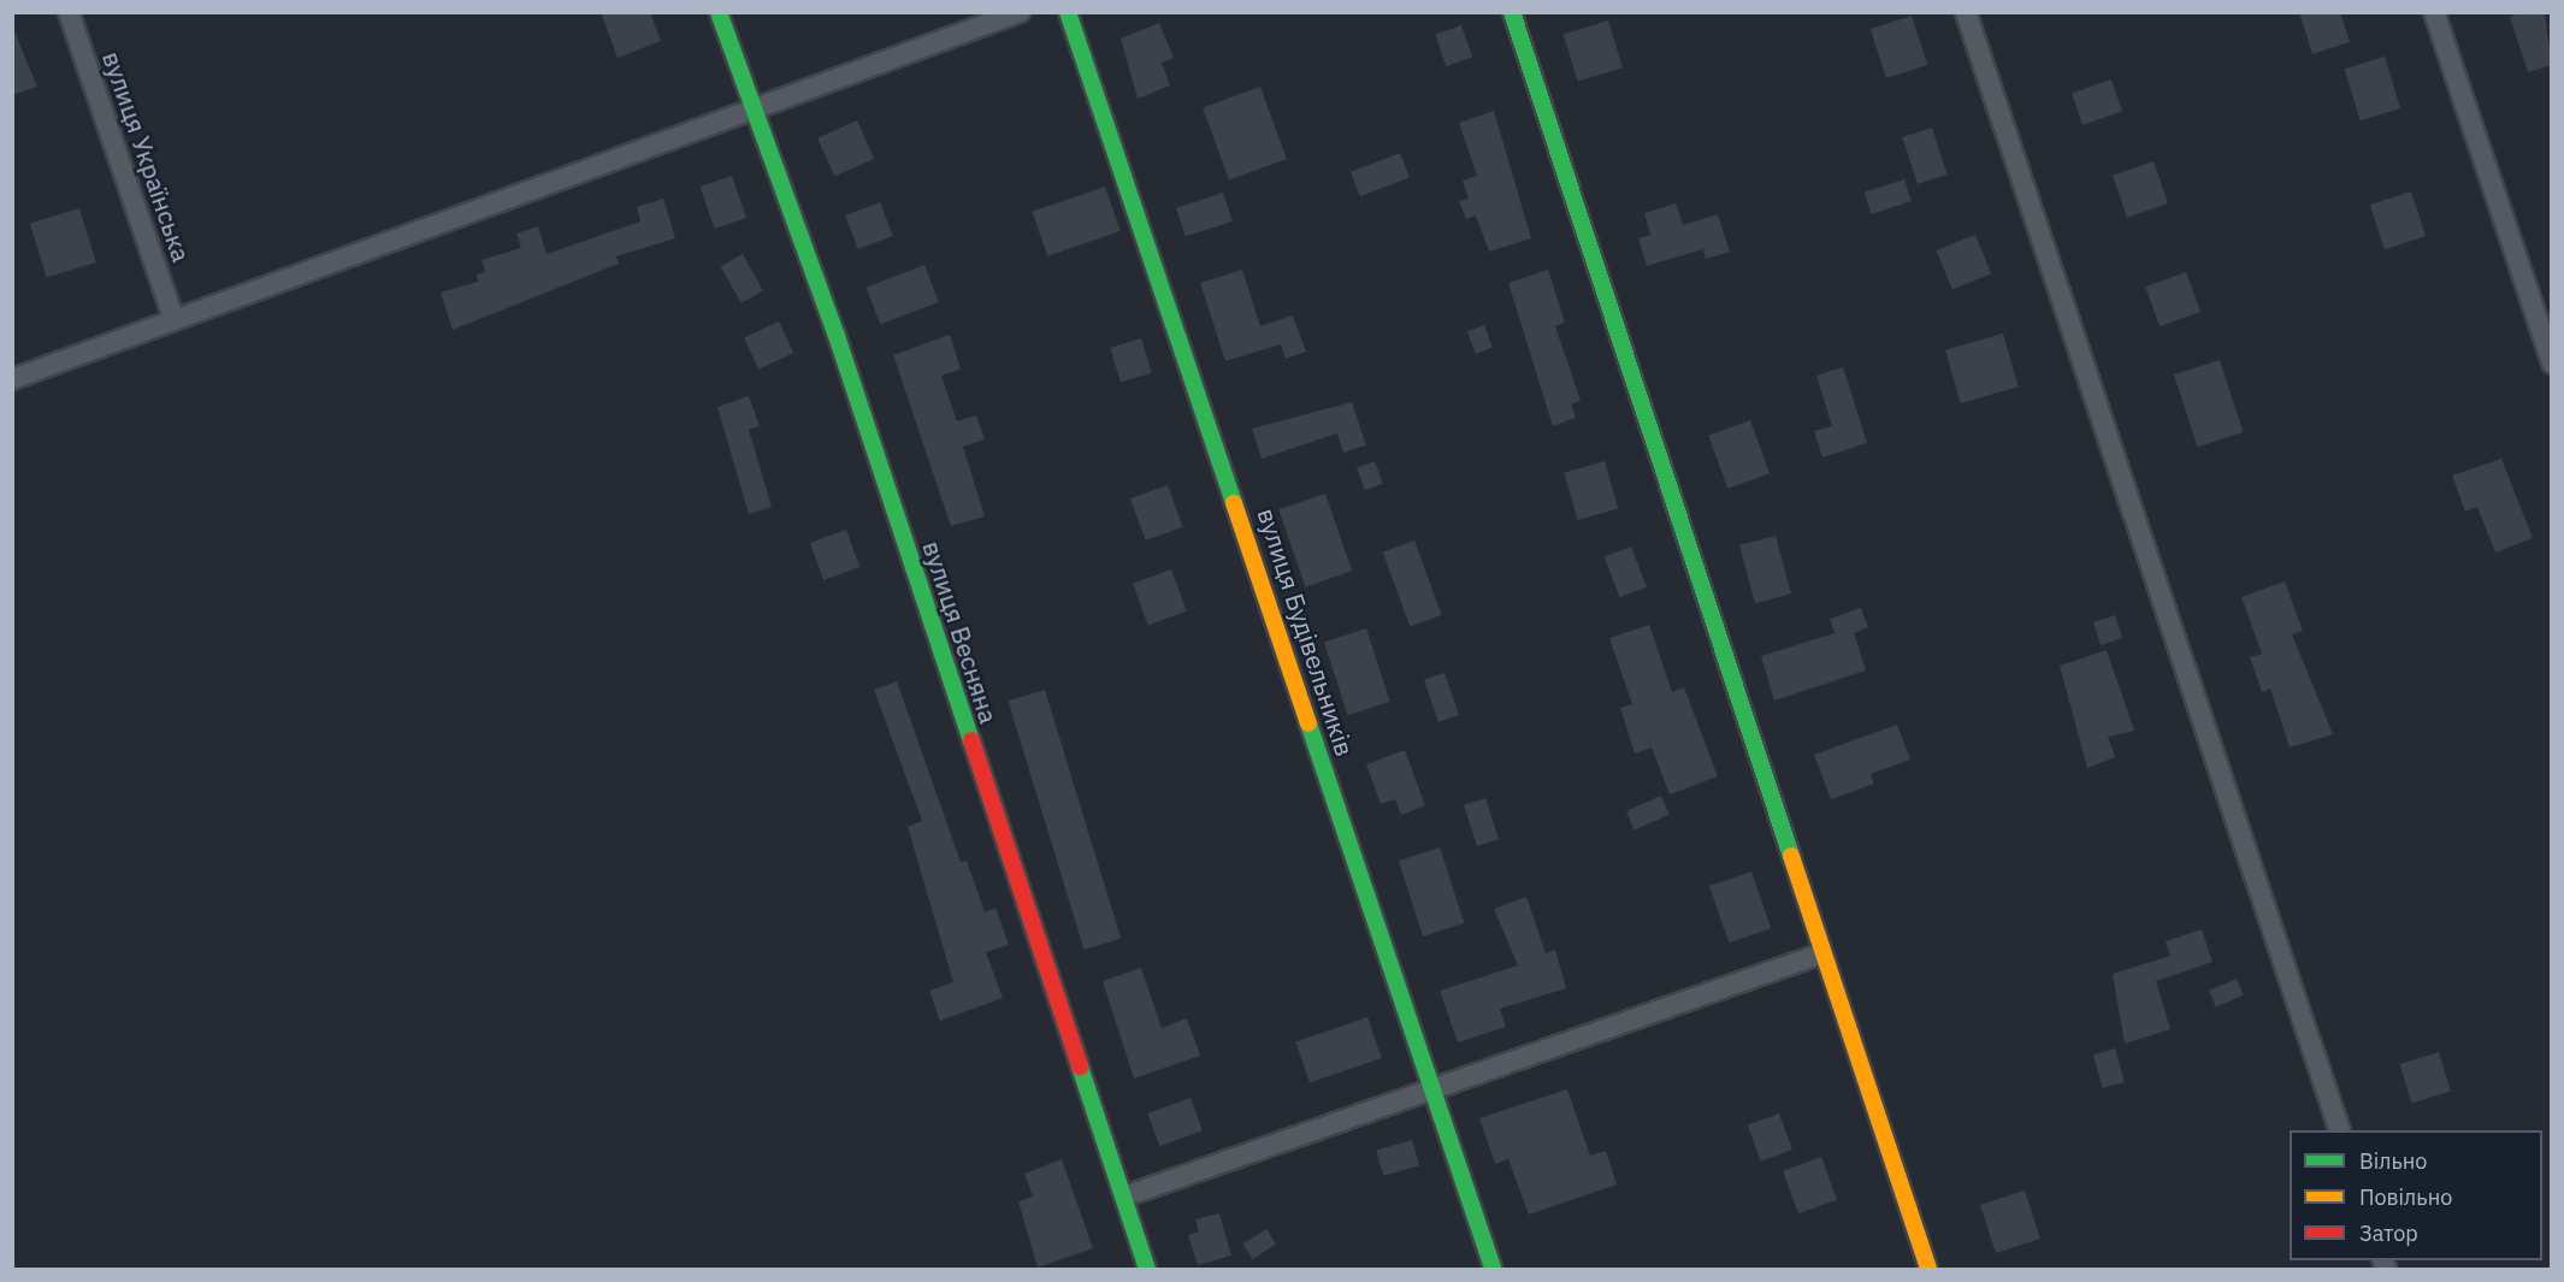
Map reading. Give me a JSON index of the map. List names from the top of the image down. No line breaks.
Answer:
{"streets":{"street":["вулиця Українська","вулиця Весняна","вулиця Будівельників"]},"legend":["Вільно","Повільно","Затор"]}
